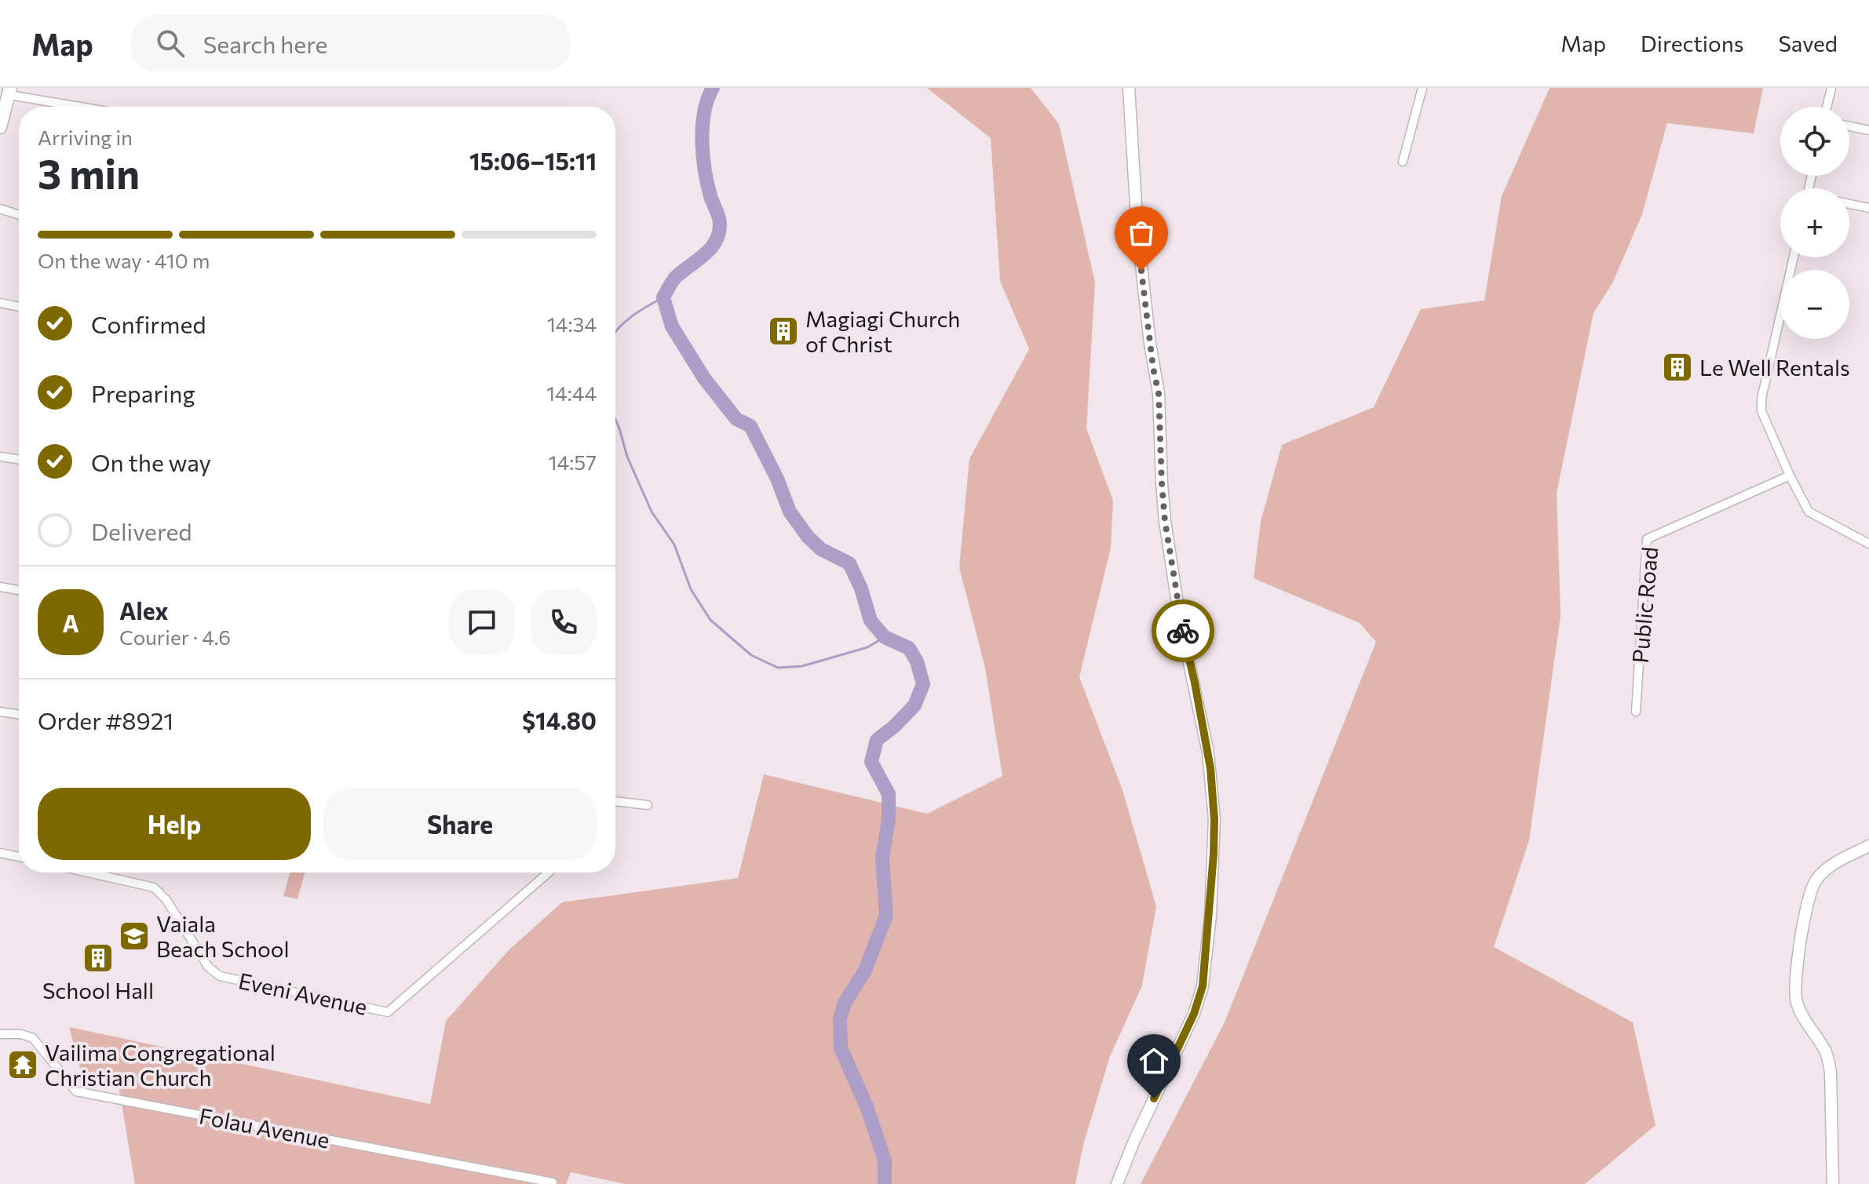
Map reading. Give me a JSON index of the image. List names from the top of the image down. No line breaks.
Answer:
{"streets":{"street":["Public Road","Eveni Avenue","Folau Avenue"]},"places":{"building":["Magiagi Church of Christ","Le Well Rentals","School Hall"],"school or university":["Vaiala Beach School"],"temple":["Vailima Congregational Christian Church"]},"page":{"header":"Map","search":"Search here","nav":["Map","Directions","Saved"],"map_buttons":["+","−"],"heading":["3 min","Arriving in","15:06–15:11"],"panel":["Alex","Courier · 4.6","Order #8921","$14.80"],"bar":"On the way · 410 m","list":[["Confirmed","14:34"],["Preparing","14:44"],["On the way","14:57"],"Delivered"],"round":"A","buttons":["Help","Share"]}}
